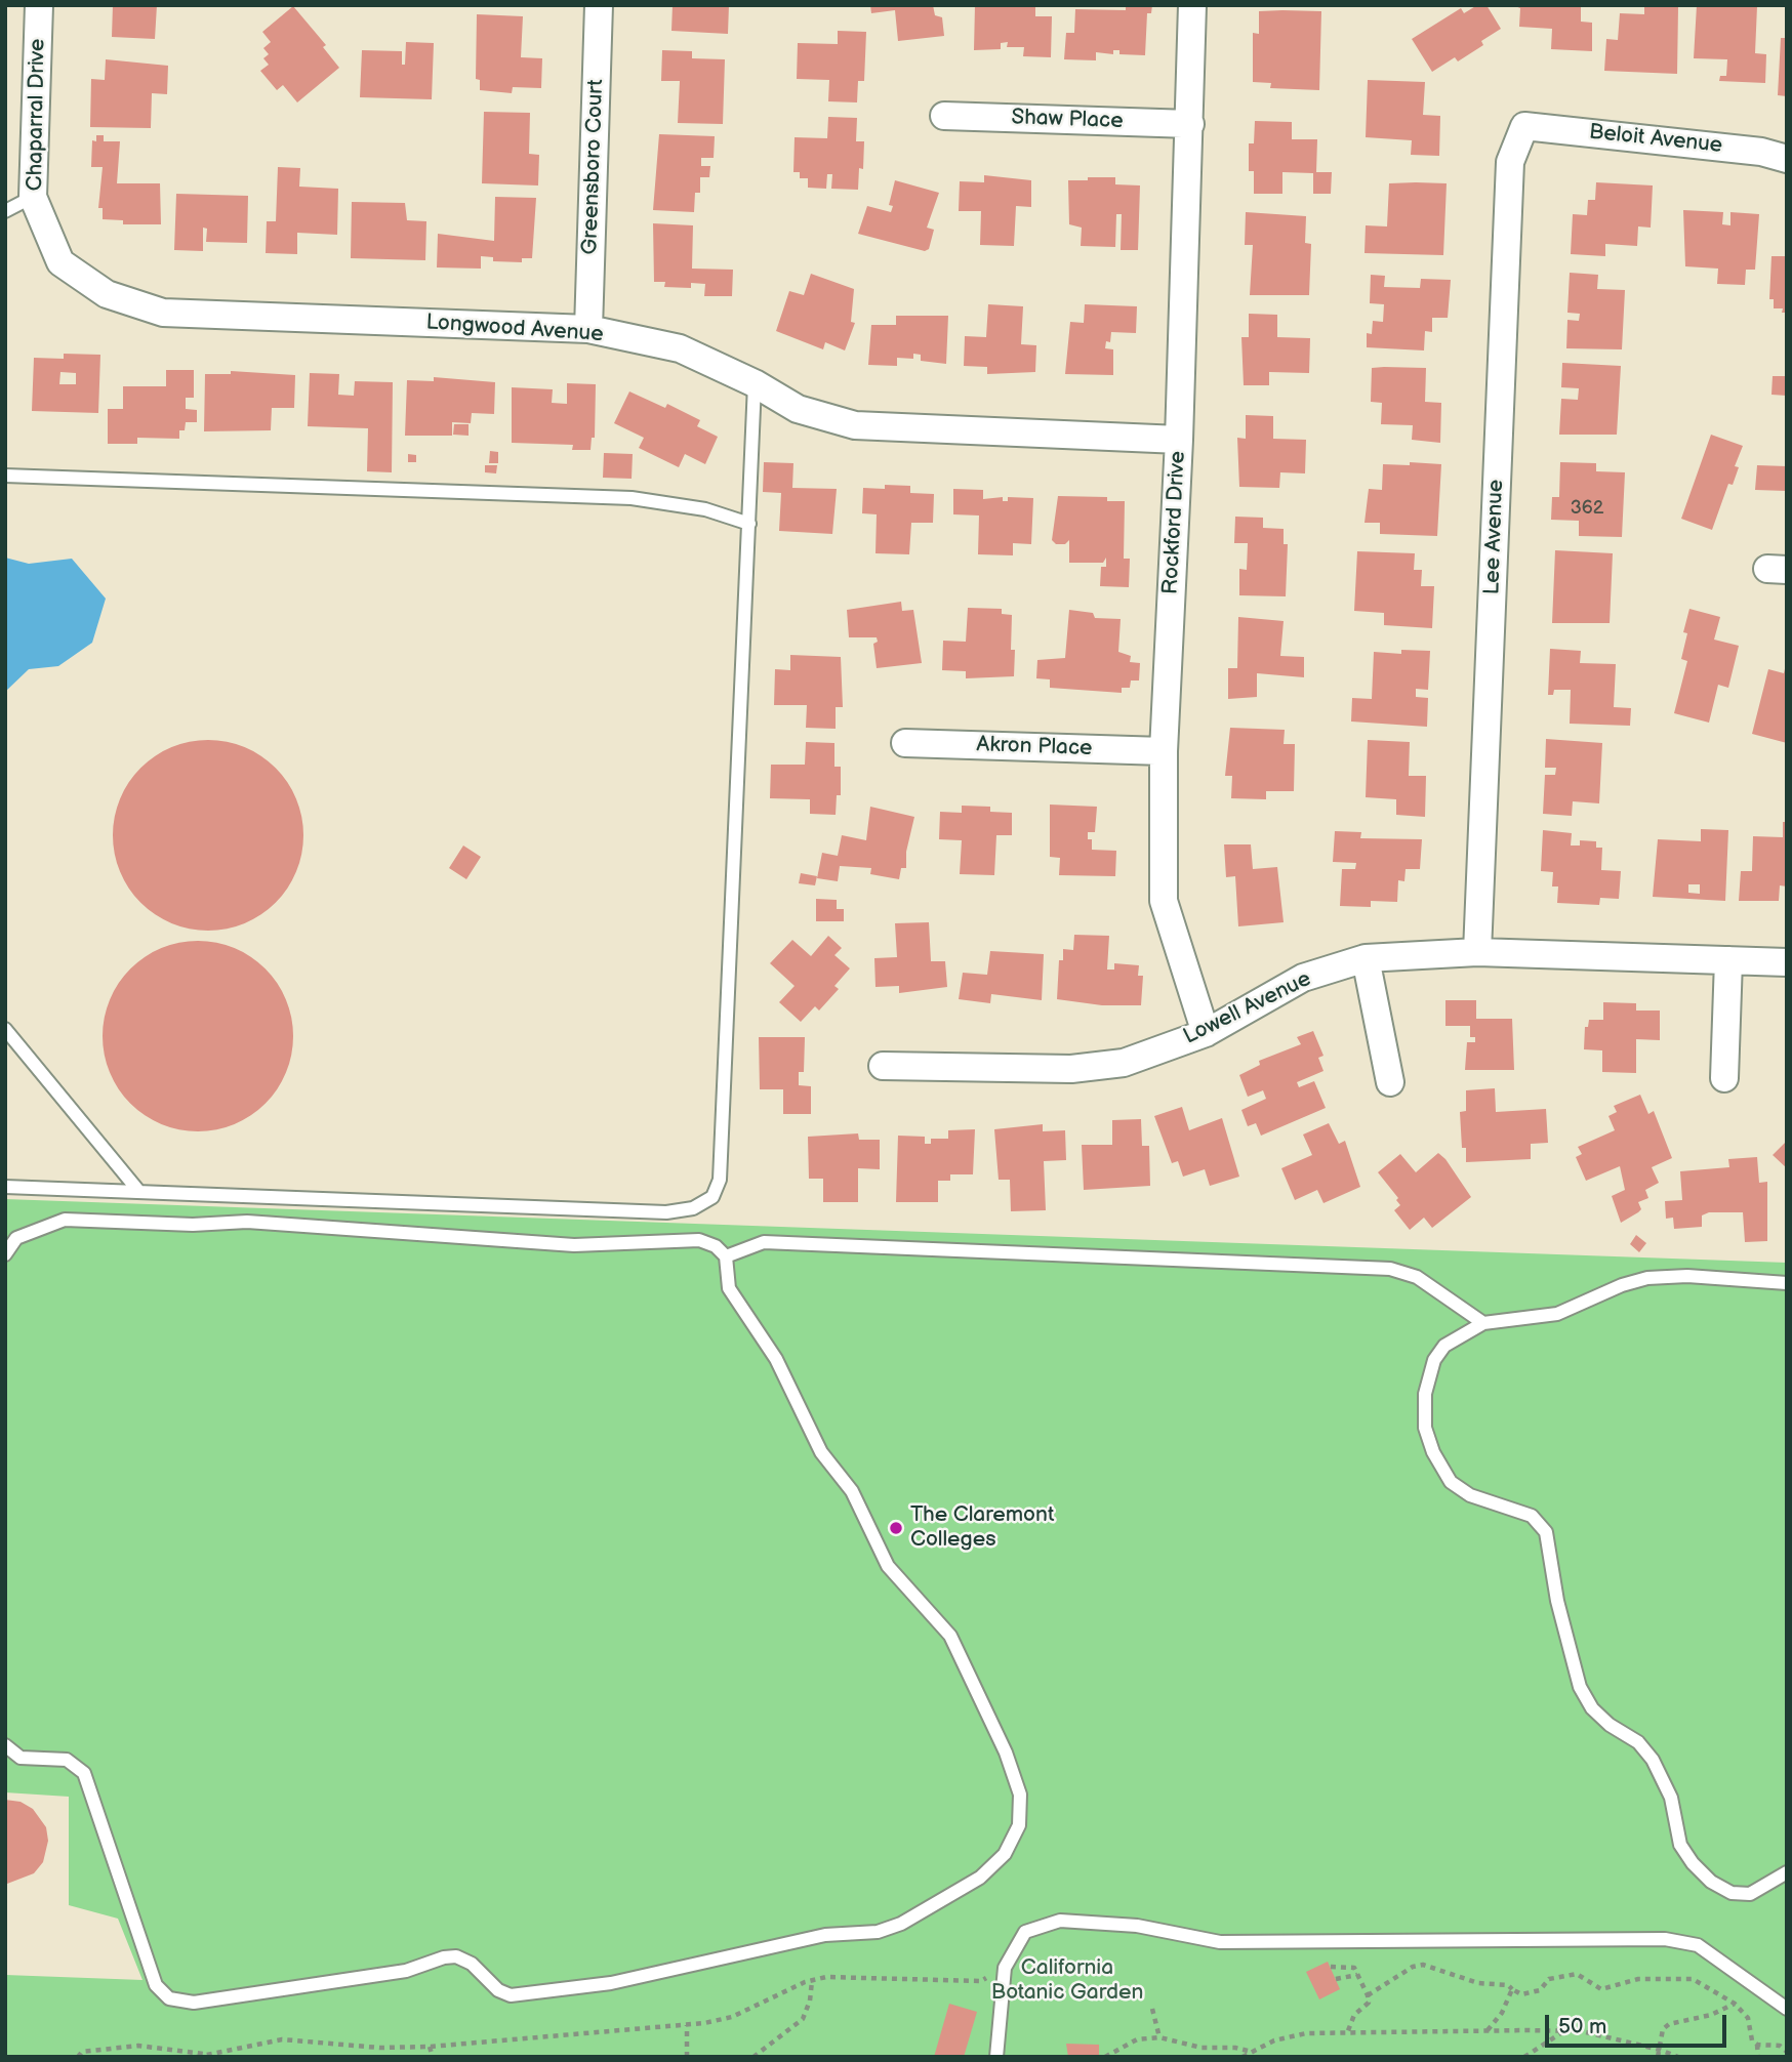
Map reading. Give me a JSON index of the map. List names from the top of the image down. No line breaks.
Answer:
{"streets":{"street":["Chaparral Drive","Shaw Place","Beloit Avenue","Greensboro Court","Longwood Avenue","Rockford Drive","Lee Avenue","Akron Place","Lowell Avenue"]},"crossings":[["Chaparral Drive","Longwood Avenue"],["Shaw Place","Rockford Drive"],["Beloit Avenue","Lee Avenue"],["Greensboro Court","Longwood Avenue"],["Longwood Avenue","Rockford Drive"],["Rockford Drive","Akron Place"],["Rockford Drive","Lowell Avenue"],["Lee Avenue","Lowell Avenue"]],"parks":["California Botanic Garden"],"places":["The Claremont Colleges"],"house_numbers":["362"],"scale_bar":"50 m"}
